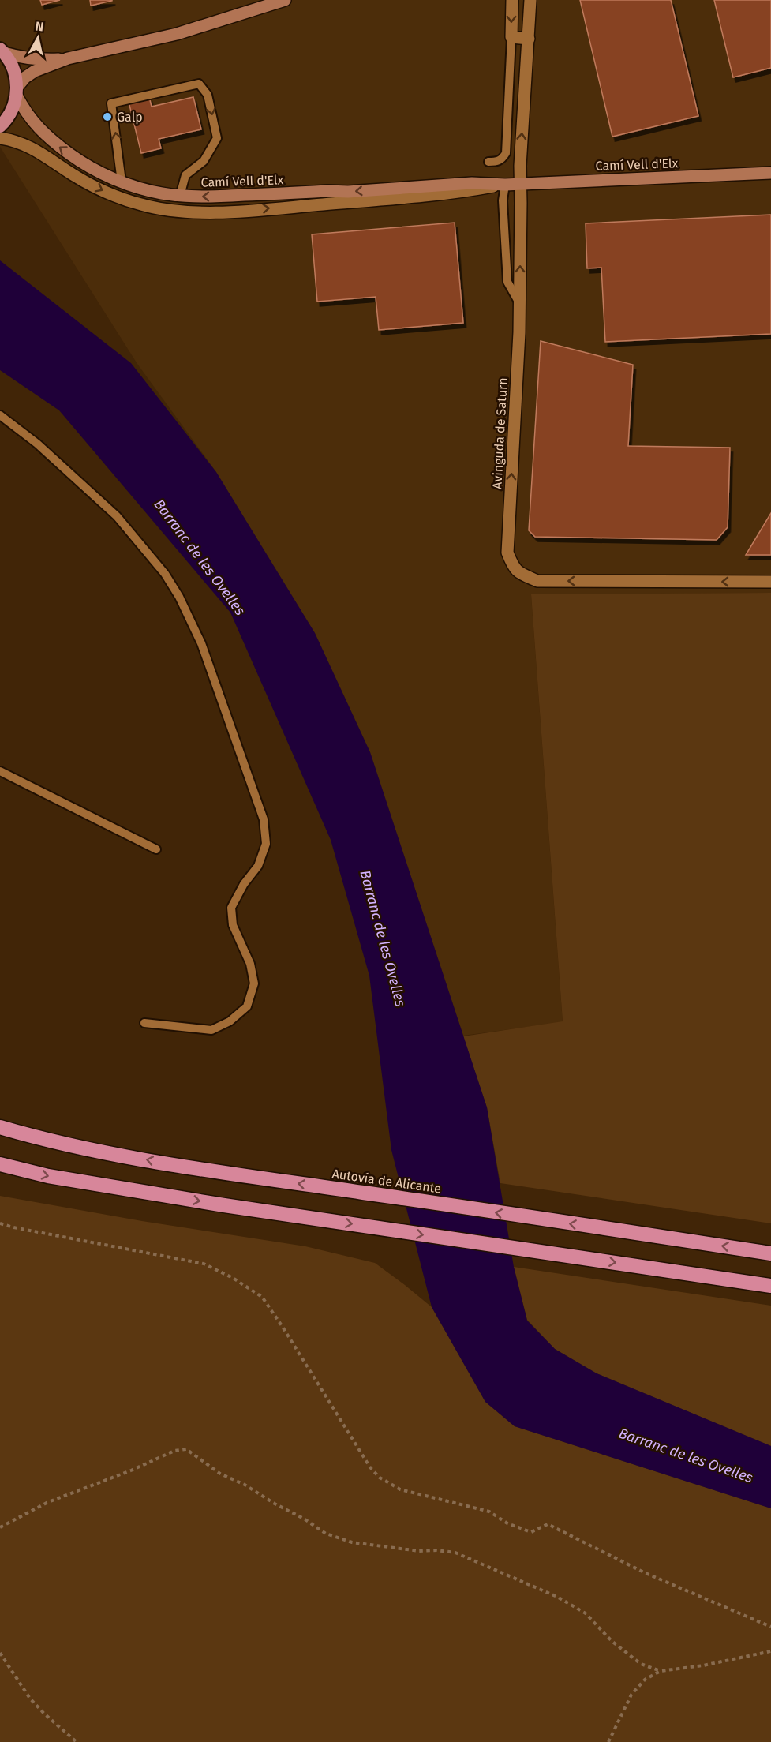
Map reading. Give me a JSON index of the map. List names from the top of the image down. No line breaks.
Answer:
{"streets":{"highway":["Autovía de Alicante"],"main road":["Camí Vell d'Elx"],"street":["Avinguda de Saturn"]},"crossings":[["Camí Vell d'Elx","Avinguda de Saturn"]],"water":["Barranc de les Ovelles"],"places":["Galp"],"north":"top"}
